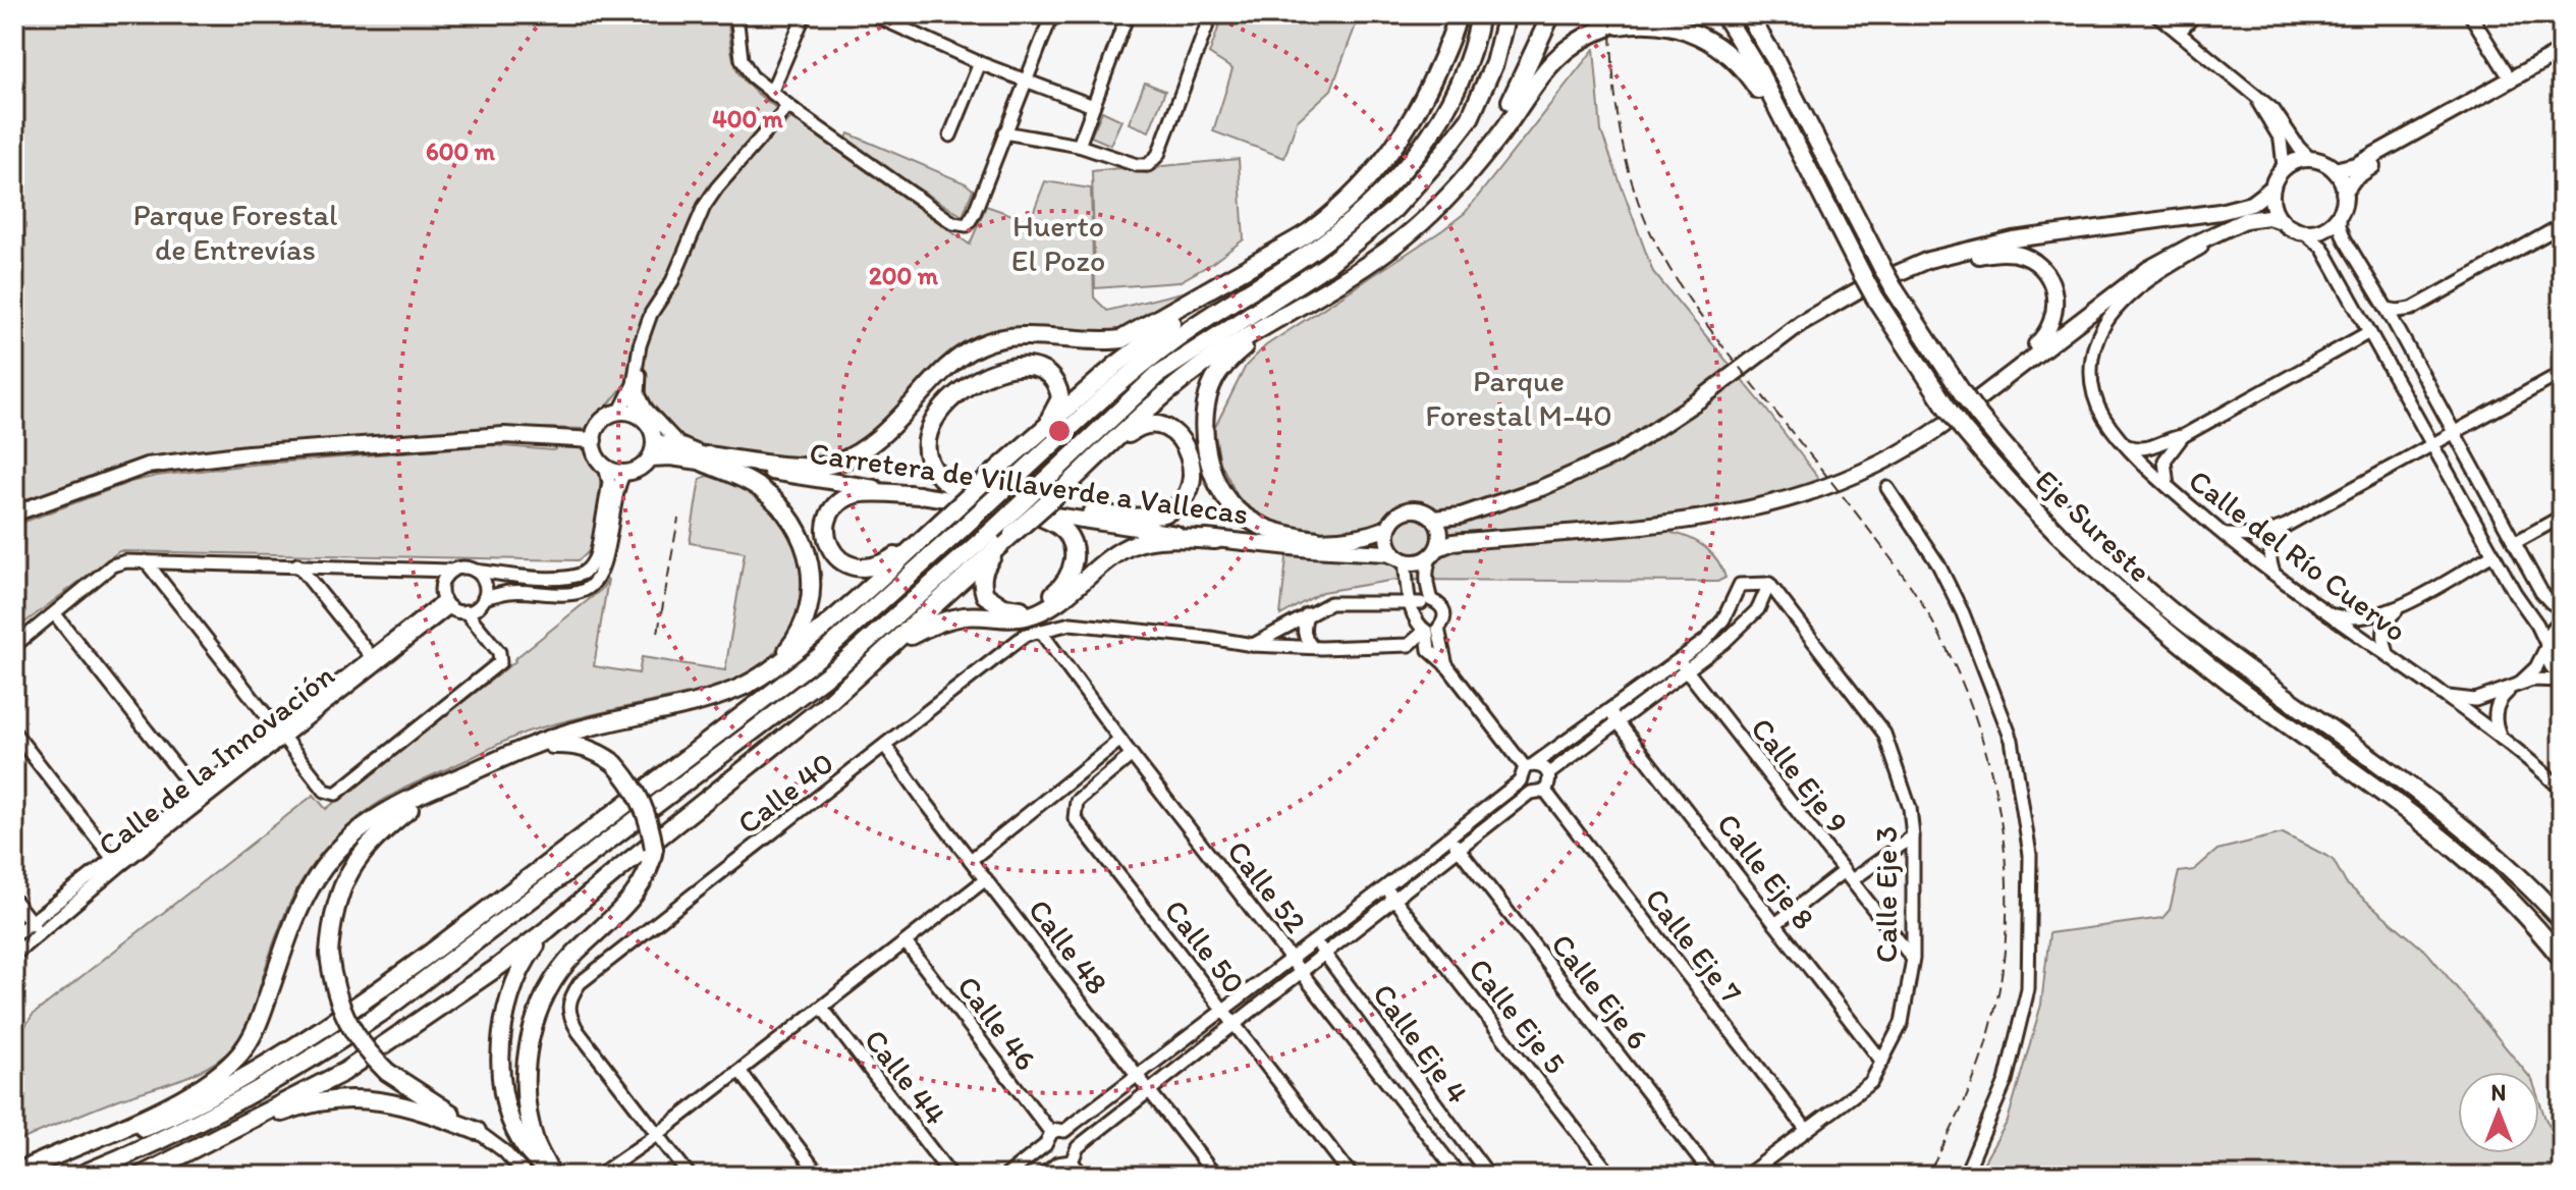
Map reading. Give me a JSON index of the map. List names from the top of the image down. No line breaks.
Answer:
{"streets":{"highway":["Eje Sureste"],"main road":["Carretera de Villaverde a Vallecas"],"street":["Calle del Río Cuervo","Calle de la Innovación","Calle Eje 9","Calle 40","Calle Eje 8","Calle 52","Calle Eje 3","Calle Eje 7","Calle 48","Calle 50","Calle Eje 6","Calle Eje 5","Calle 46","Calle Eje 4","Calle 44"]},"crossings":[["Calle Eje 9","Calle Eje 3"],["Calle 40","Calle 52"],["Calle 40","Calle 48"],["Calle Eje 8","Calle Eje 3"],["Calle 52","Calle 50"],["Calle Eje 3","Calle Eje 7"]],"parks":["Parque Forestal de Entrevías","Huerto El Pozo","Parque Forestal M-40"],"north":"top","rings":["400 m","600 m","200 m"]}
